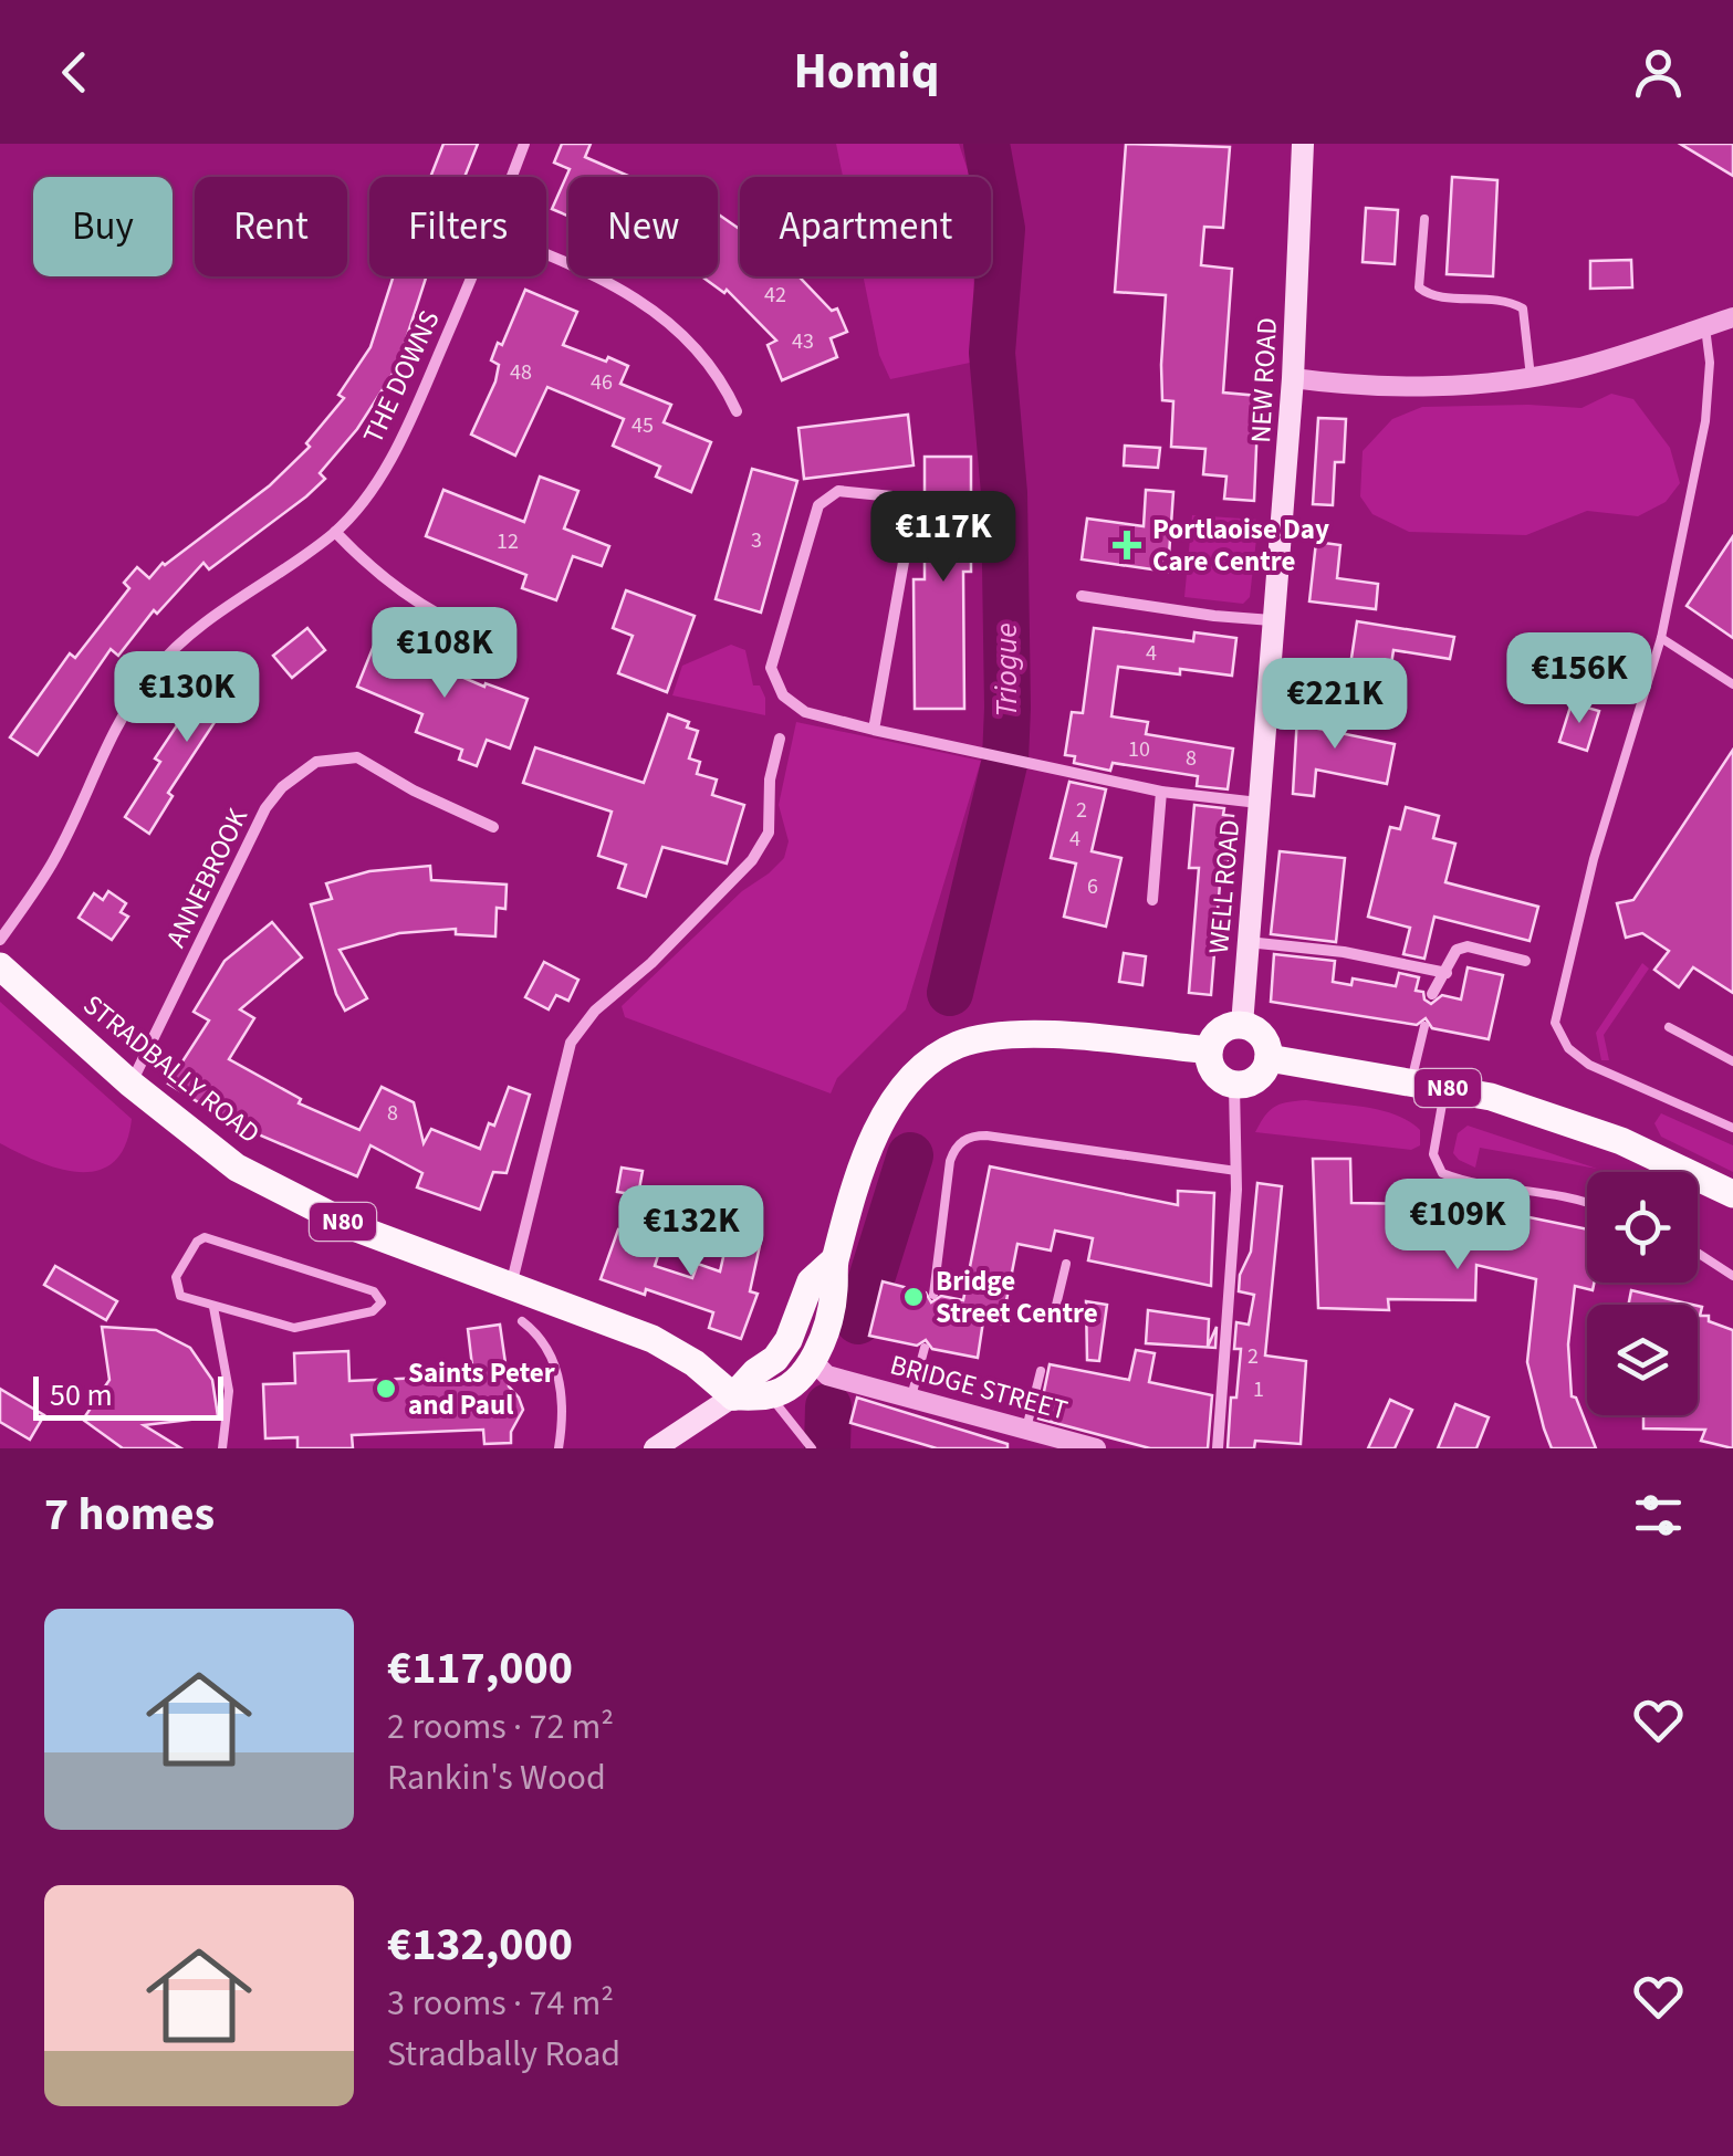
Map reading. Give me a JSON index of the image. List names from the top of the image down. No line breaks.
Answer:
{"streets":{"main road":["NEW ROAD","WELL ROAD","STRADBALLY ROAD","N80"],"street":["THE DOWNS","ANNEBROOK","BRIDGE STREET"]},"crossings":[["NEW ROAD","WELL ROAD"],["ANNEBROOK","STRADBALLY ROAD"],["WELL ROAD","N80"]],"water":["Triogue"],"places":{"health":["Portlaoise Day Care Centre"],"other":["Bridge Street Centre","Saints Peter and Paul"]},"house_numbers":["42","43","48","46","45","3","12","4","10","8","2","4","6","8","2","1"],"scale_bar":"50 m","page":{"header":"Homiq","chip":["Buy","Rent","Filters","New","Apartment"],"price":["€117K","€108K","€156K","€130K","€221K","€109K","€132K"],"scale":"50 m","heading":"7 homes","list":[{"name":"€117,000","note":"2 rooms · 72 m² · Rankin's Wood"},{"name":"€132,000","note":"3 rooms · 74 m² · Stradbally Road"}]}}
